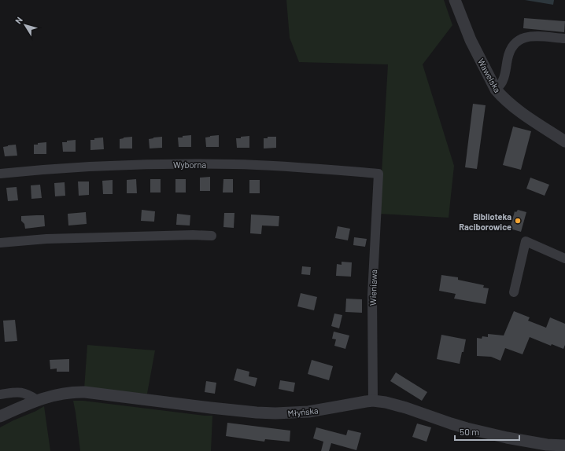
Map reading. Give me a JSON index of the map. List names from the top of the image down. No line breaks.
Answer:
{"streets":{"street":["Wawelska","Wyborna","Wieniawa","Młyńska"]},"crossings":[["Wyborna","Wieniawa"],["Wieniawa","Młyńska"]],"places":["Biblioteka Raciborowice"],"scale_bar":"50 m","north":"top left"}
